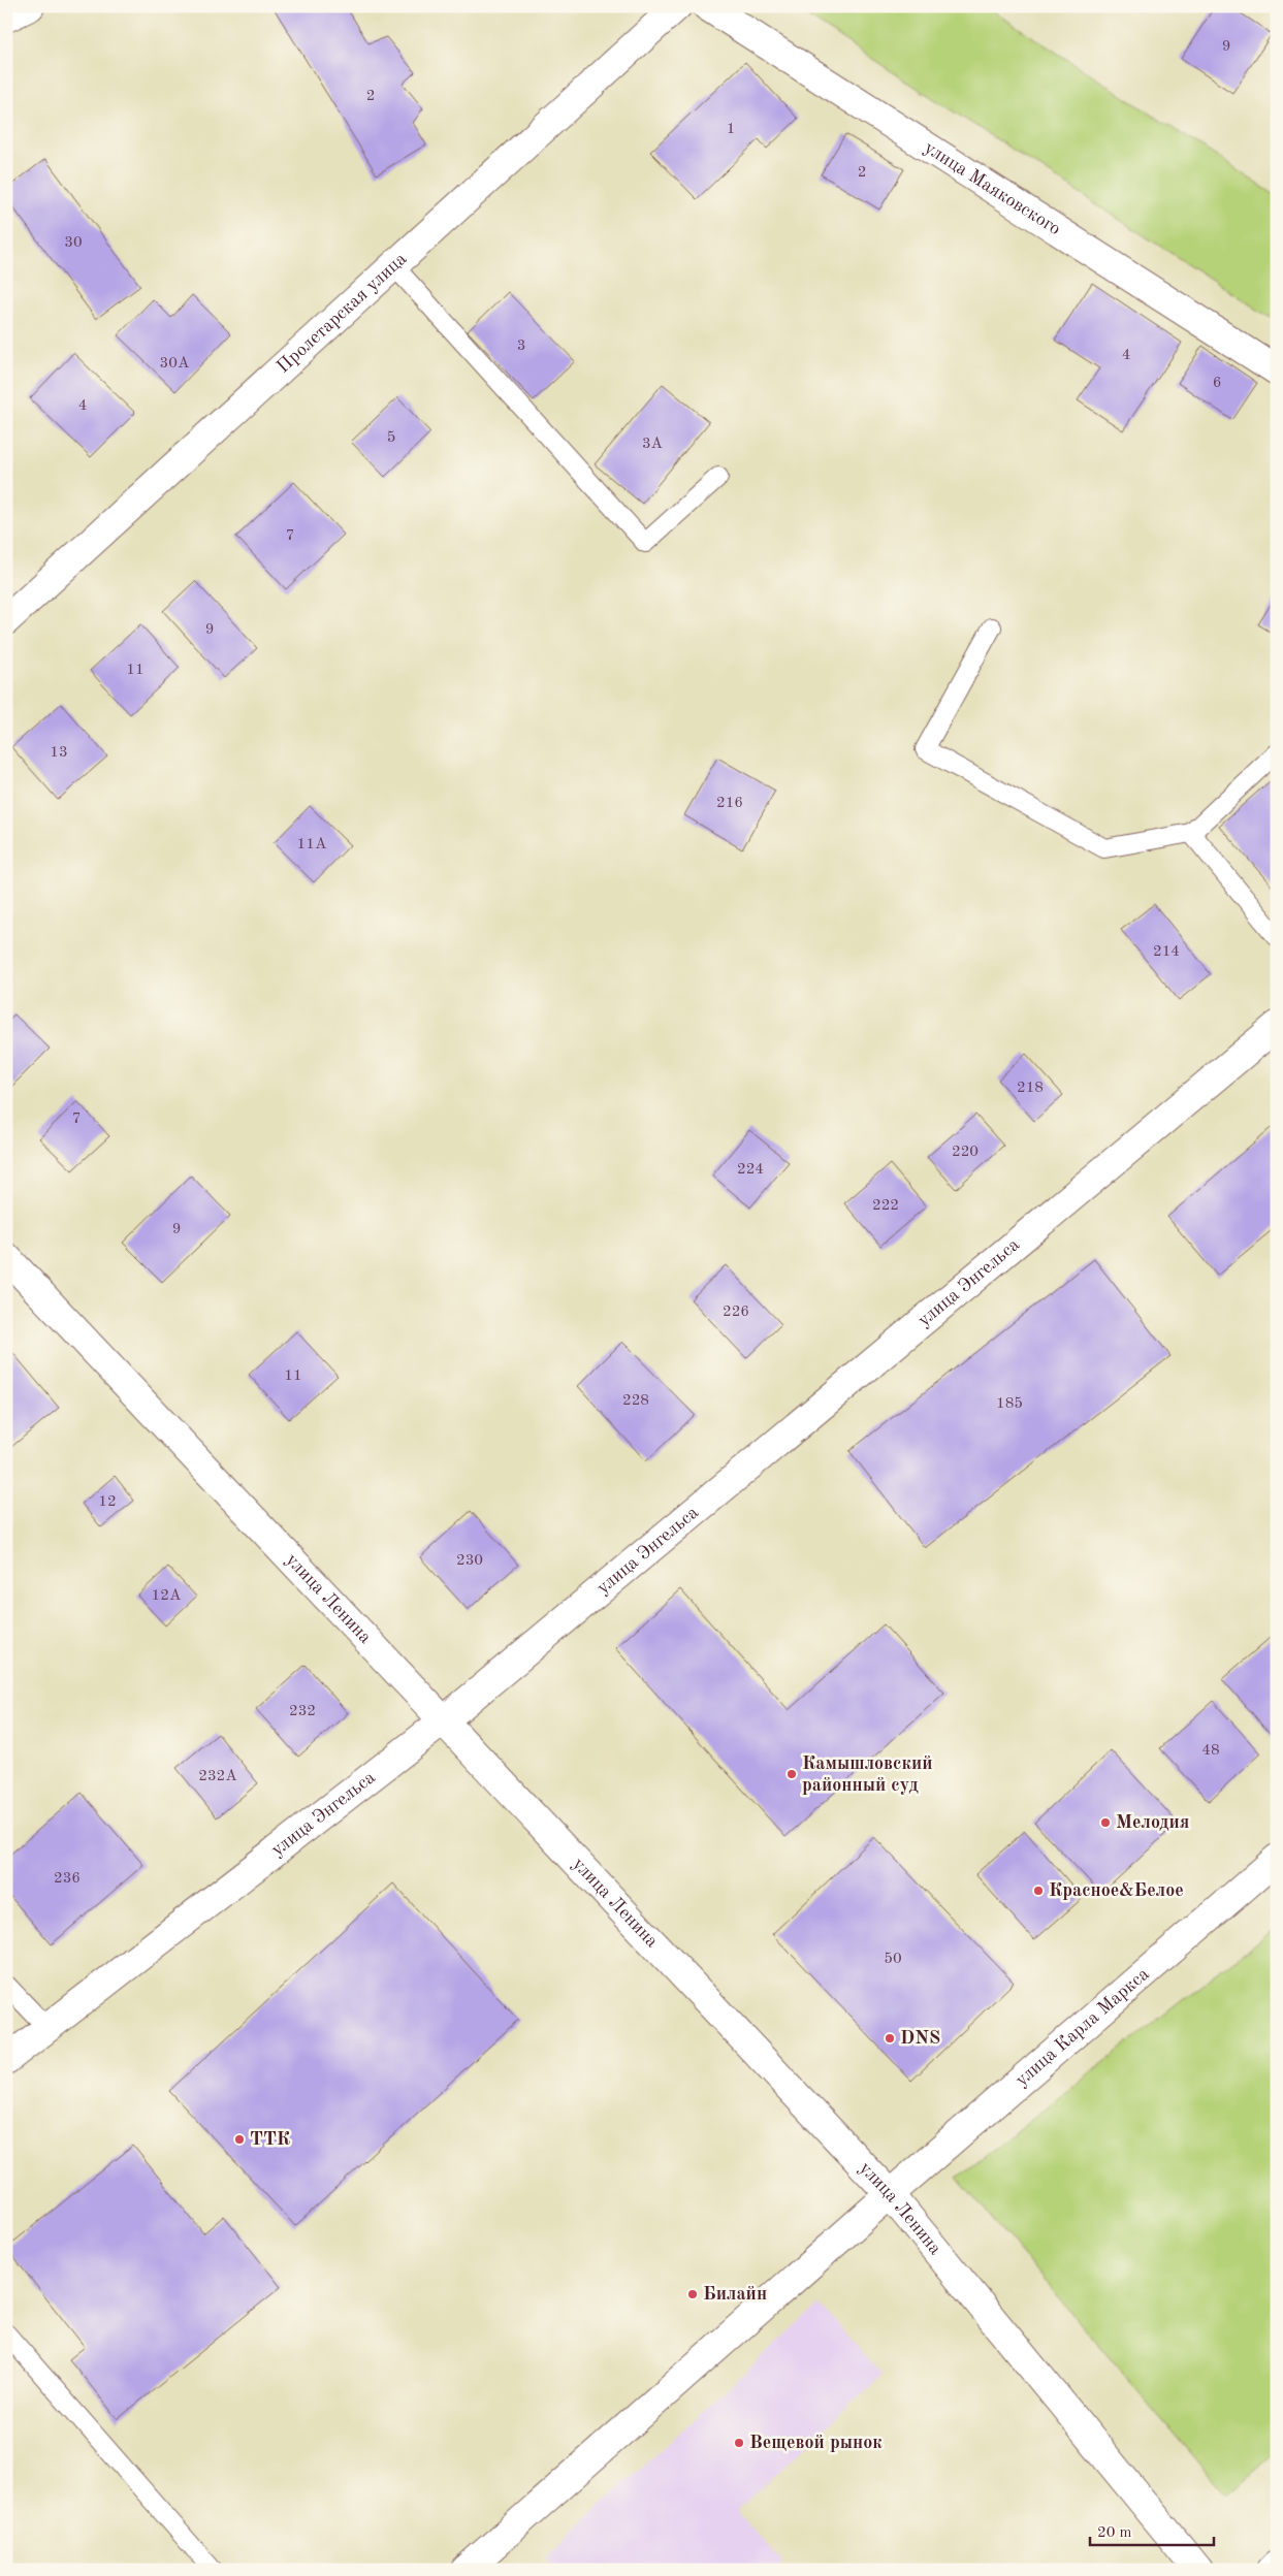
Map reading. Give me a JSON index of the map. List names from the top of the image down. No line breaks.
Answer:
{"streets":{"main road":["улица Маяковского","Пролетарская улица","улица Энгельса","улица Ленина","улица Карла Маркса"]},"crossings":[["улица Энгельса","улица Ленина"],["улица Ленина","улица Карла Маркса"]],"places":["Камышловский районный суд","Мелодия","Красное&Белое","DNS","ТТК","Билайн","Вещевой рынок"],"house_numbers":["9","2","1","2","30","3","4","30А","6","4","5","3А","7","9","11","13","216","11А","214","218","7","220","224","222","9","226","11","228","185","12","230","12А","232","48","232А","236","50"],"scale_bar":"20 m"}
